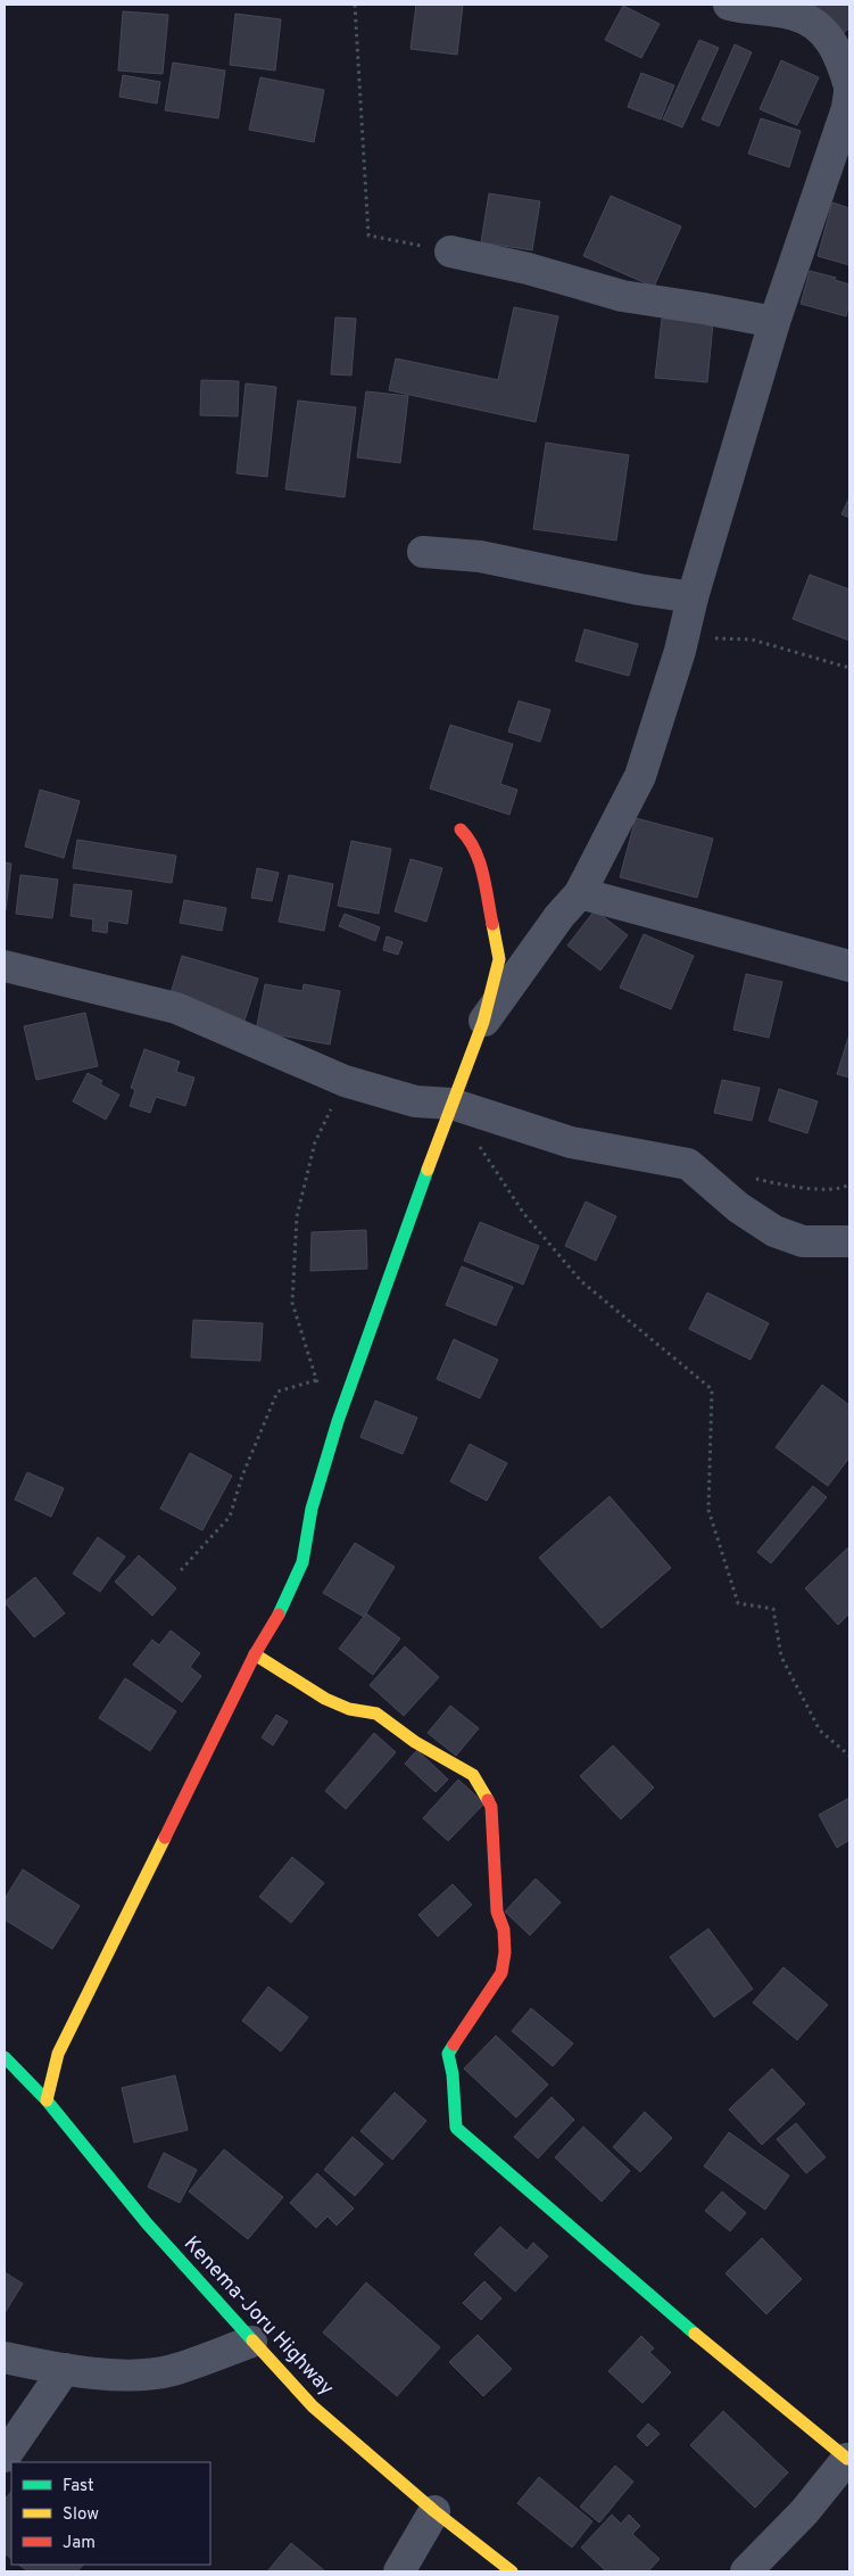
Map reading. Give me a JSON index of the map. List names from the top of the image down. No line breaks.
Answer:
{"streets":{"main road":["Kenema-Joru Highway"]},"legend":["Fast","Slow","Jam"]}
